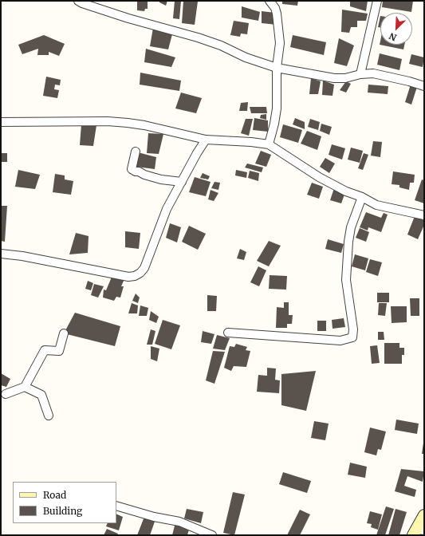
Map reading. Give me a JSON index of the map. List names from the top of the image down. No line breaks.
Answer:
{"legend":["Road","Building"],"north":"bottom left"}
